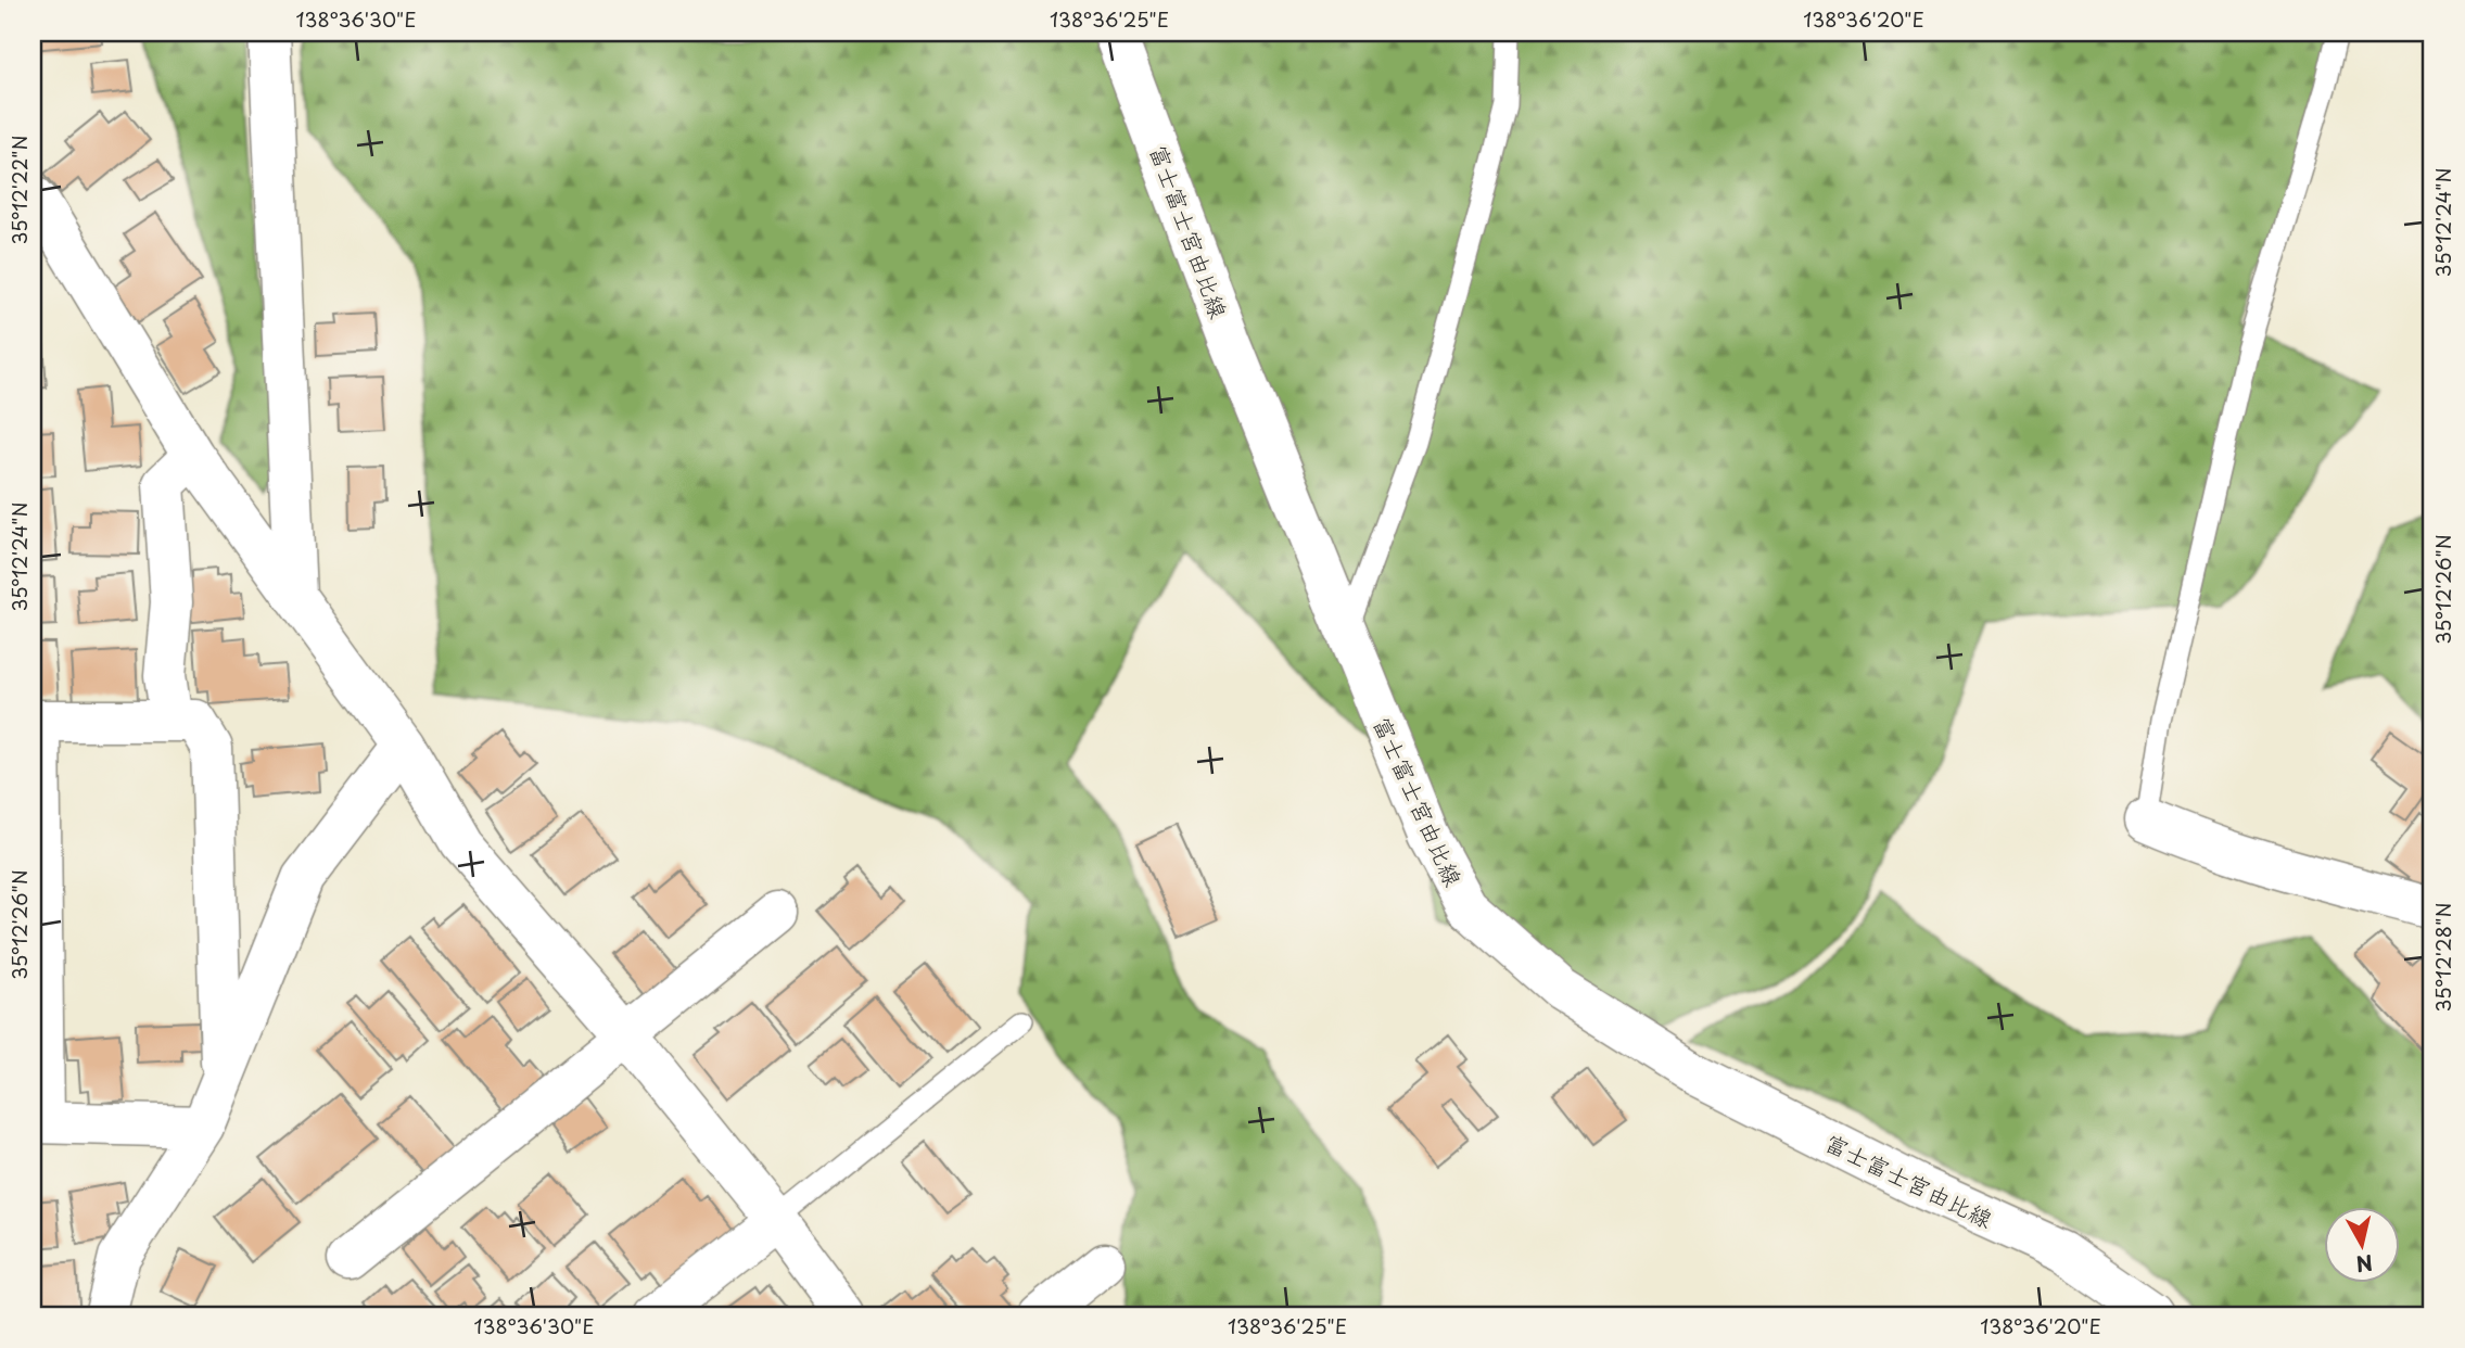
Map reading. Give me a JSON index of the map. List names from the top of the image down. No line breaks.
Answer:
{"streets":{"street":["富士富士宮由比線"]},"north":"bottom","coordinates":["138°36'30\"E","138°36'25\"E","138°36'20\"E","35°12'22\"N","35°12'24\"N","35°12'26\"N","35°12'28\"N"]}
